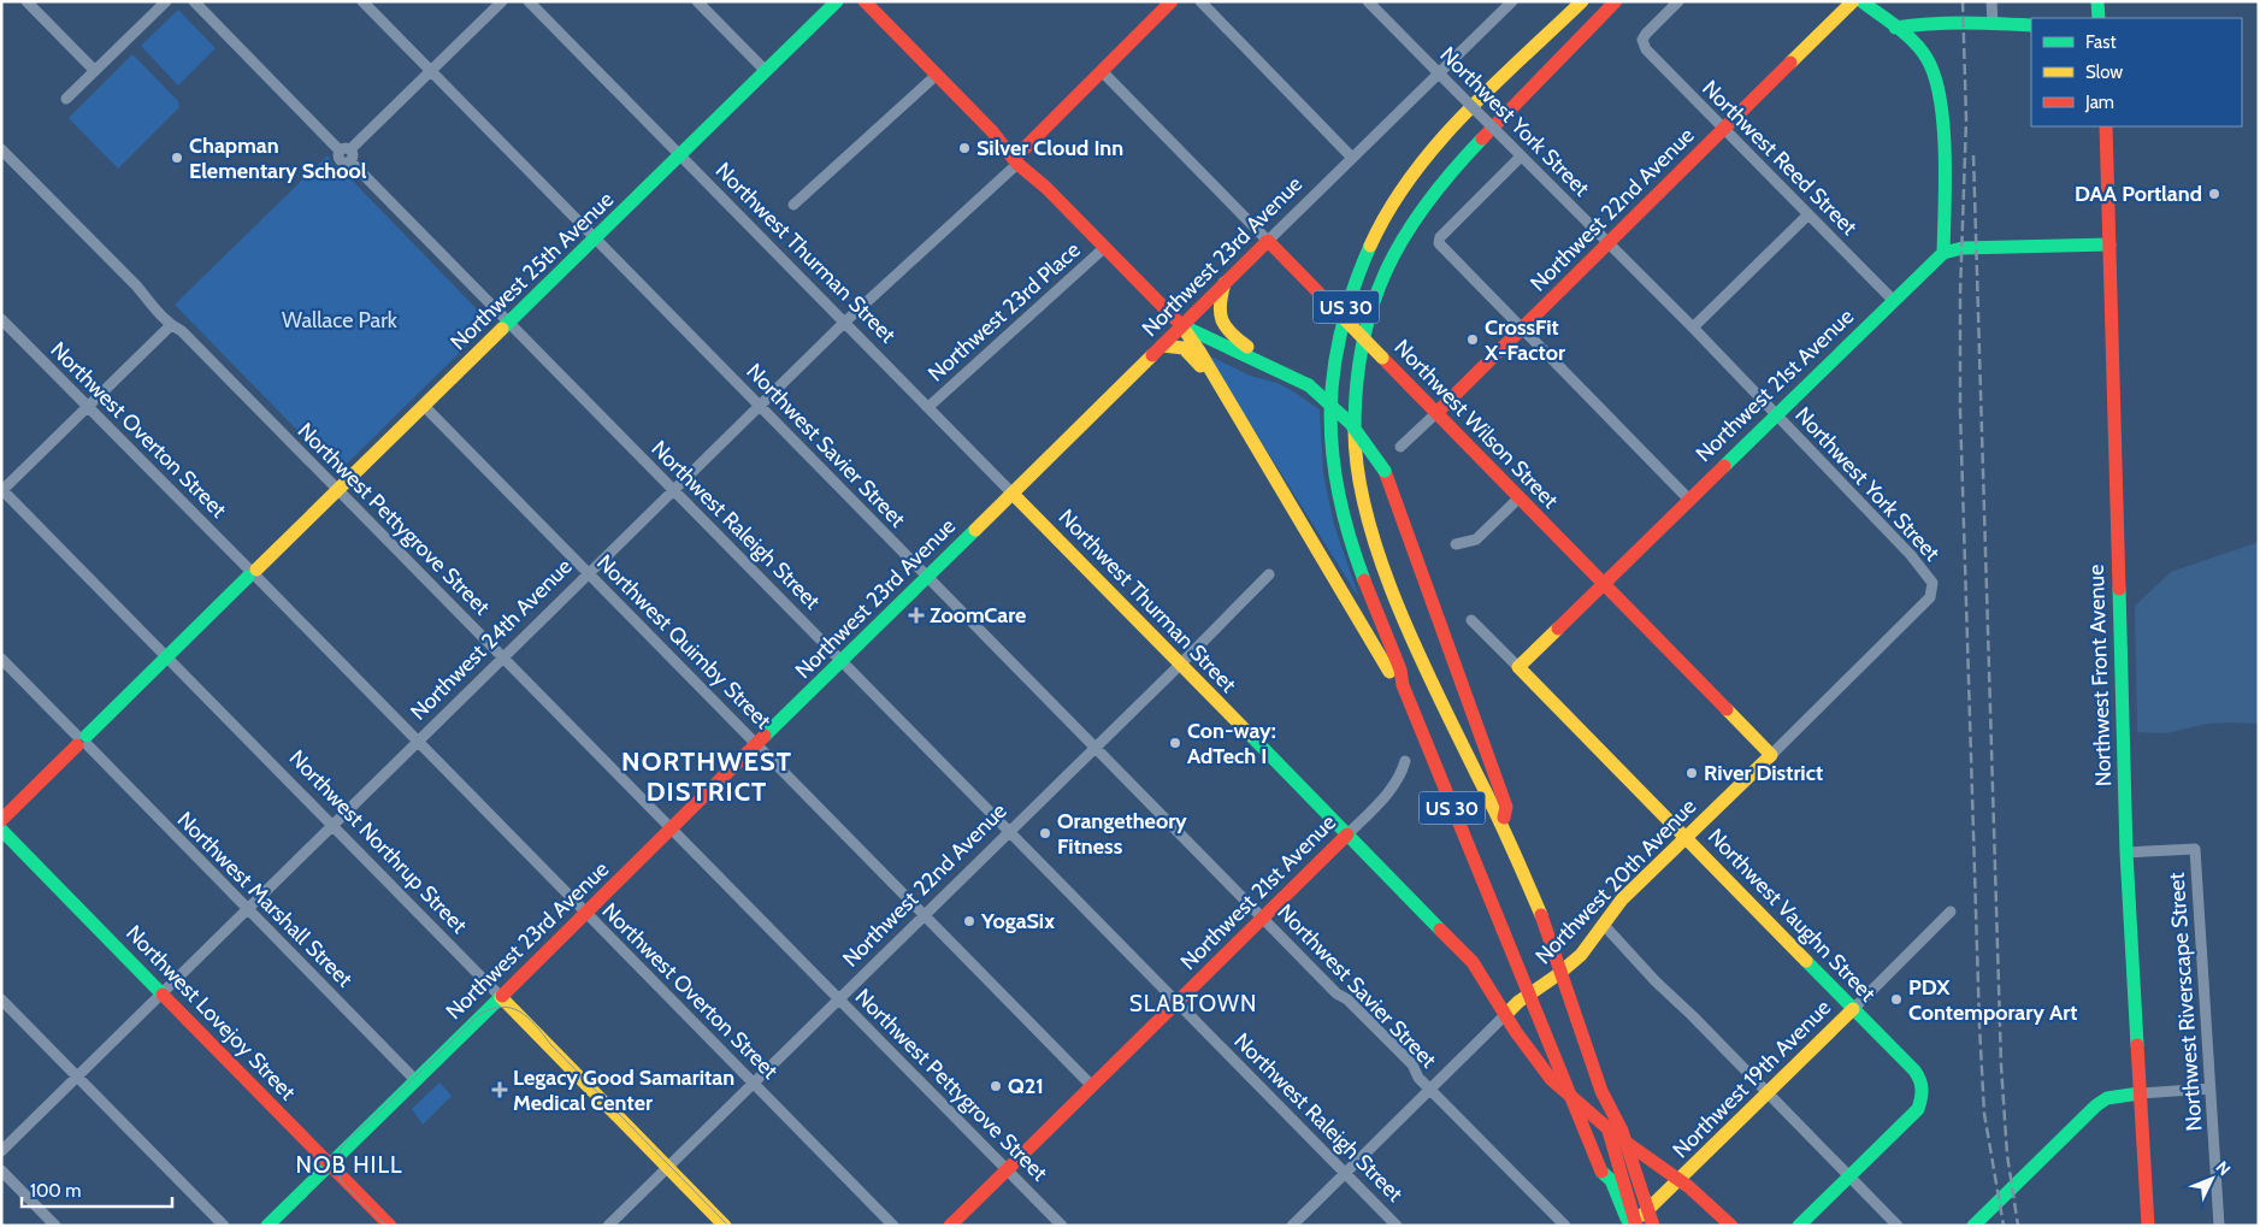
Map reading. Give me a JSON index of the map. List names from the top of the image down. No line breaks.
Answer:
{"streets":{"main road":["Northwest 22nd Avenue","Northwest Thurman Street","Northwest 23rd Avenue","Northwest 25th Avenue","US 30","Northwest 21st Avenue","Northwest Wilson Street","Northwest 24th Avenue","Northwest Front Avenue","Northwest Northrup Street","Northwest 20th Avenue","Northwest Vaughn Street","Northwest Lovejoy Street","Northwest 19th Avenue"],"street":["Northwest York Street","Northwest Reed Street","Northwest 23rd Place","Northwest Overton Street","Northwest Savier Street","Northwest Pettygrove Street","Northwest Raleigh Street","Northwest Quimby Street","Northwest Marshall Street","Northwest Riverscape Street"]},"crossings":[["Northwest York Street","Northwest 22nd Avenue"],["Northwest York Street","Northwest 23rd Avenue"],["Northwest York Street","Northwest 21st Avenue"],["Northwest York Street","Northwest 20th Avenue"],["Northwest Reed Street","Northwest 22nd Avenue"],["Northwest Reed Street","Northwest 21st Avenue"],["Northwest 22nd Avenue","Northwest Thurman Street"],["Northwest 22nd Avenue","Northwest Wilson Street"],["Northwest 22nd Avenue","Northwest Overton Street"],["Northwest 22nd Avenue","Northwest Savier Street"],["Northwest 22nd Avenue","Northwest Pettygrove Street"],["Northwest 22nd Avenue","Northwest Raleigh Street"],["Northwest 22nd Avenue","Northwest Quimby Street"],["Northwest 22nd Avenue","Northwest Northrup Street"],["Northwest Thurman Street","Northwest 23rd Avenue"],["Northwest Thurman Street","Northwest 25th Avenue"],["Northwest Thurman Street","Northwest 23rd Place"],["Northwest Thurman Street","Northwest 21st Avenue"],["Northwest Thurman Street","Northwest 24th Avenue"],["Northwest Thurman Street","Northwest 20th Avenue"],["Northwest Thurman Street","Northwest 19th Avenue"],["Northwest 23rd Avenue","Northwest Wilson Street"],["Northwest 23rd Avenue","Northwest Overton Street"],["Northwest 23rd Avenue","Northwest Savier Street"],["Northwest 23rd Avenue","Northwest Pettygrove Street"],["Northwest 23rd Avenue","Northwest Raleigh Street"],["Northwest 23rd Avenue","Northwest Quimby Street"],["Northwest 23rd Avenue","Northwest Northrup Street"],["Northwest 23rd Avenue","Northwest Marshall Street"],["Northwest 23rd Avenue","Northwest Lovejoy Street"],["Northwest 25th Avenue","Northwest Overton Street"],["Northwest 25th Avenue","Northwest Savier Street"],["Northwest 25th Avenue","Northwest Pettygrove Street"],["Northwest 25th Avenue","Northwest Raleigh Street"],["Northwest 25th Avenue","Northwest Quimby Street"],["Northwest 25th Avenue","Northwest Northrup Street"],["Northwest 25th Avenue","Northwest Marshall Street"],["US 30","Northwest 19th Avenue"],["Northwest 21st Avenue","Northwest Wilson Street"],["Northwest 21st Avenue","Northwest Savier Street"],["Northwest 21st Avenue","Northwest Pettygrove Street"],["Northwest 21st Avenue","Northwest Raleigh Street"],["Northwest 21st Avenue","Northwest Quimby Street"],["Northwest 21st Avenue","Northwest Vaughn Street"],["Northwest Wilson Street","Northwest 24th Avenue"],["Northwest Wilson Street","Northwest 20th Avenue"],["Northwest Overton Street","Northwest 24th Avenue"],["Northwest Savier Street","Northwest 24th Avenue"],["Northwest Savier Street","Northwest 20th Avenue"],["Northwest Pettygrove Street","Northwest 24th Avenue"],["Northwest Raleigh Street","Northwest 24th Avenue"],["Northwest Raleigh Street","Northwest 20th Avenue"],["Northwest 24th Avenue","Northwest Quimby Street"],["Northwest 24th Avenue","Northwest Northrup Street"],["Northwest 24th Avenue","Northwest Marshall Street"],["Northwest 24th Avenue","Northwest Lovejoy Street"],["Northwest Front Avenue","Northwest Riverscape Street"],["Northwest 20th Avenue","Northwest Vaughn Street"],["Northwest Vaughn Street","Northwest 19th Avenue"]],"districts":["NORTHWEST DISTRICT","SLABTOWN","NOB HILL"],"parks":["Wallace Park"],"places":{"other":["Silver Cloud Inn","Chapman Elementary School","DAA Portland","CrossFit X-Factor","Con-way: AdTech I","River District","Orangetheory Fitness","YogaSix","PDX Contemporary Art","Q21"],"health":["ZoomCare","Legacy Good Samaritan Medical Center"]},"legend":["Fast","Slow","Jam"],"scale_bar":"100 m","north":"top right"}
